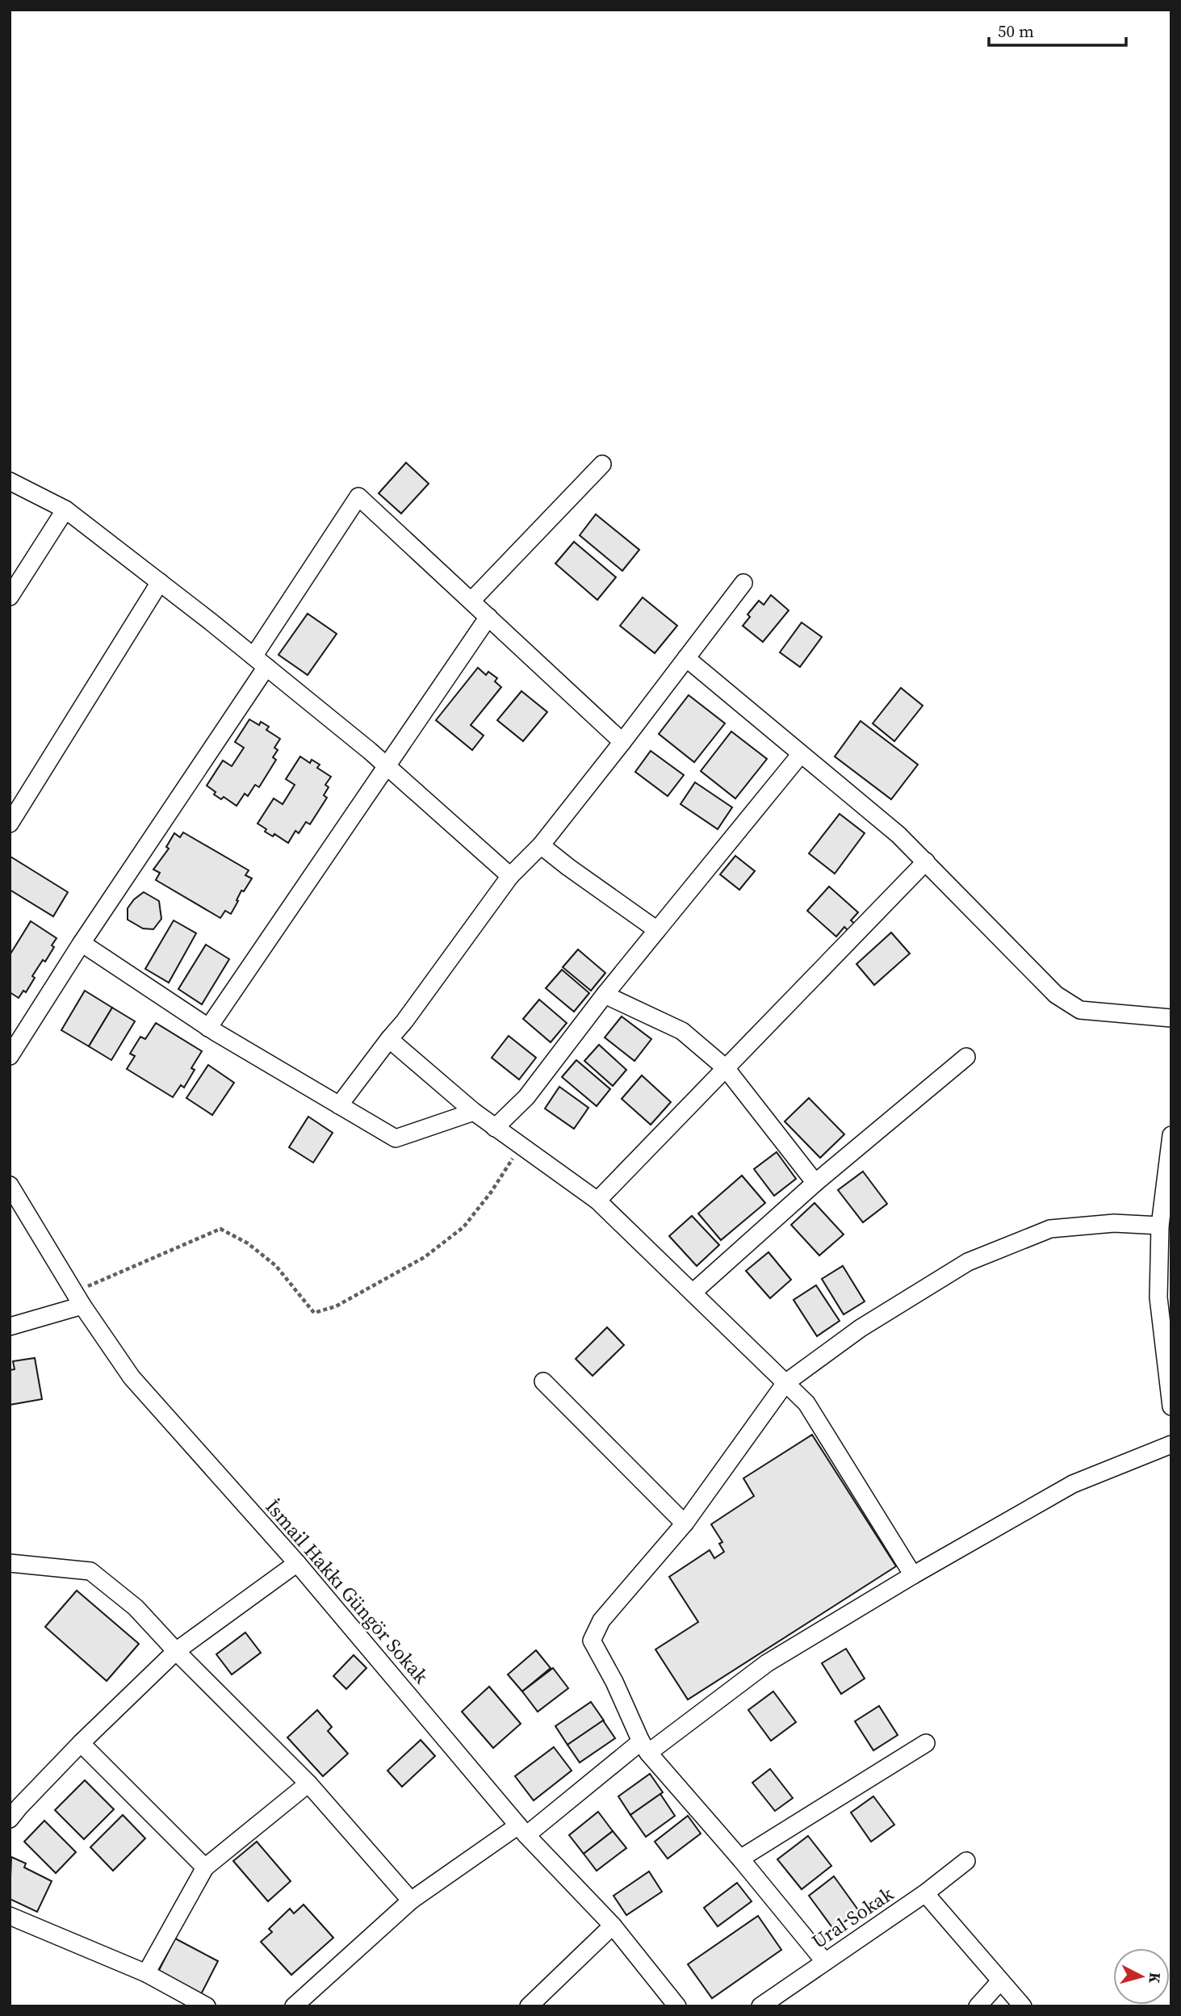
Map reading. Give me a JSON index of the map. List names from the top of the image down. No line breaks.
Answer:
{"streets":{"street":["İsmail Hakkı Güngör Sokak","Ural Sokak"]},"scale_bar":"50 m","north":"right"}
